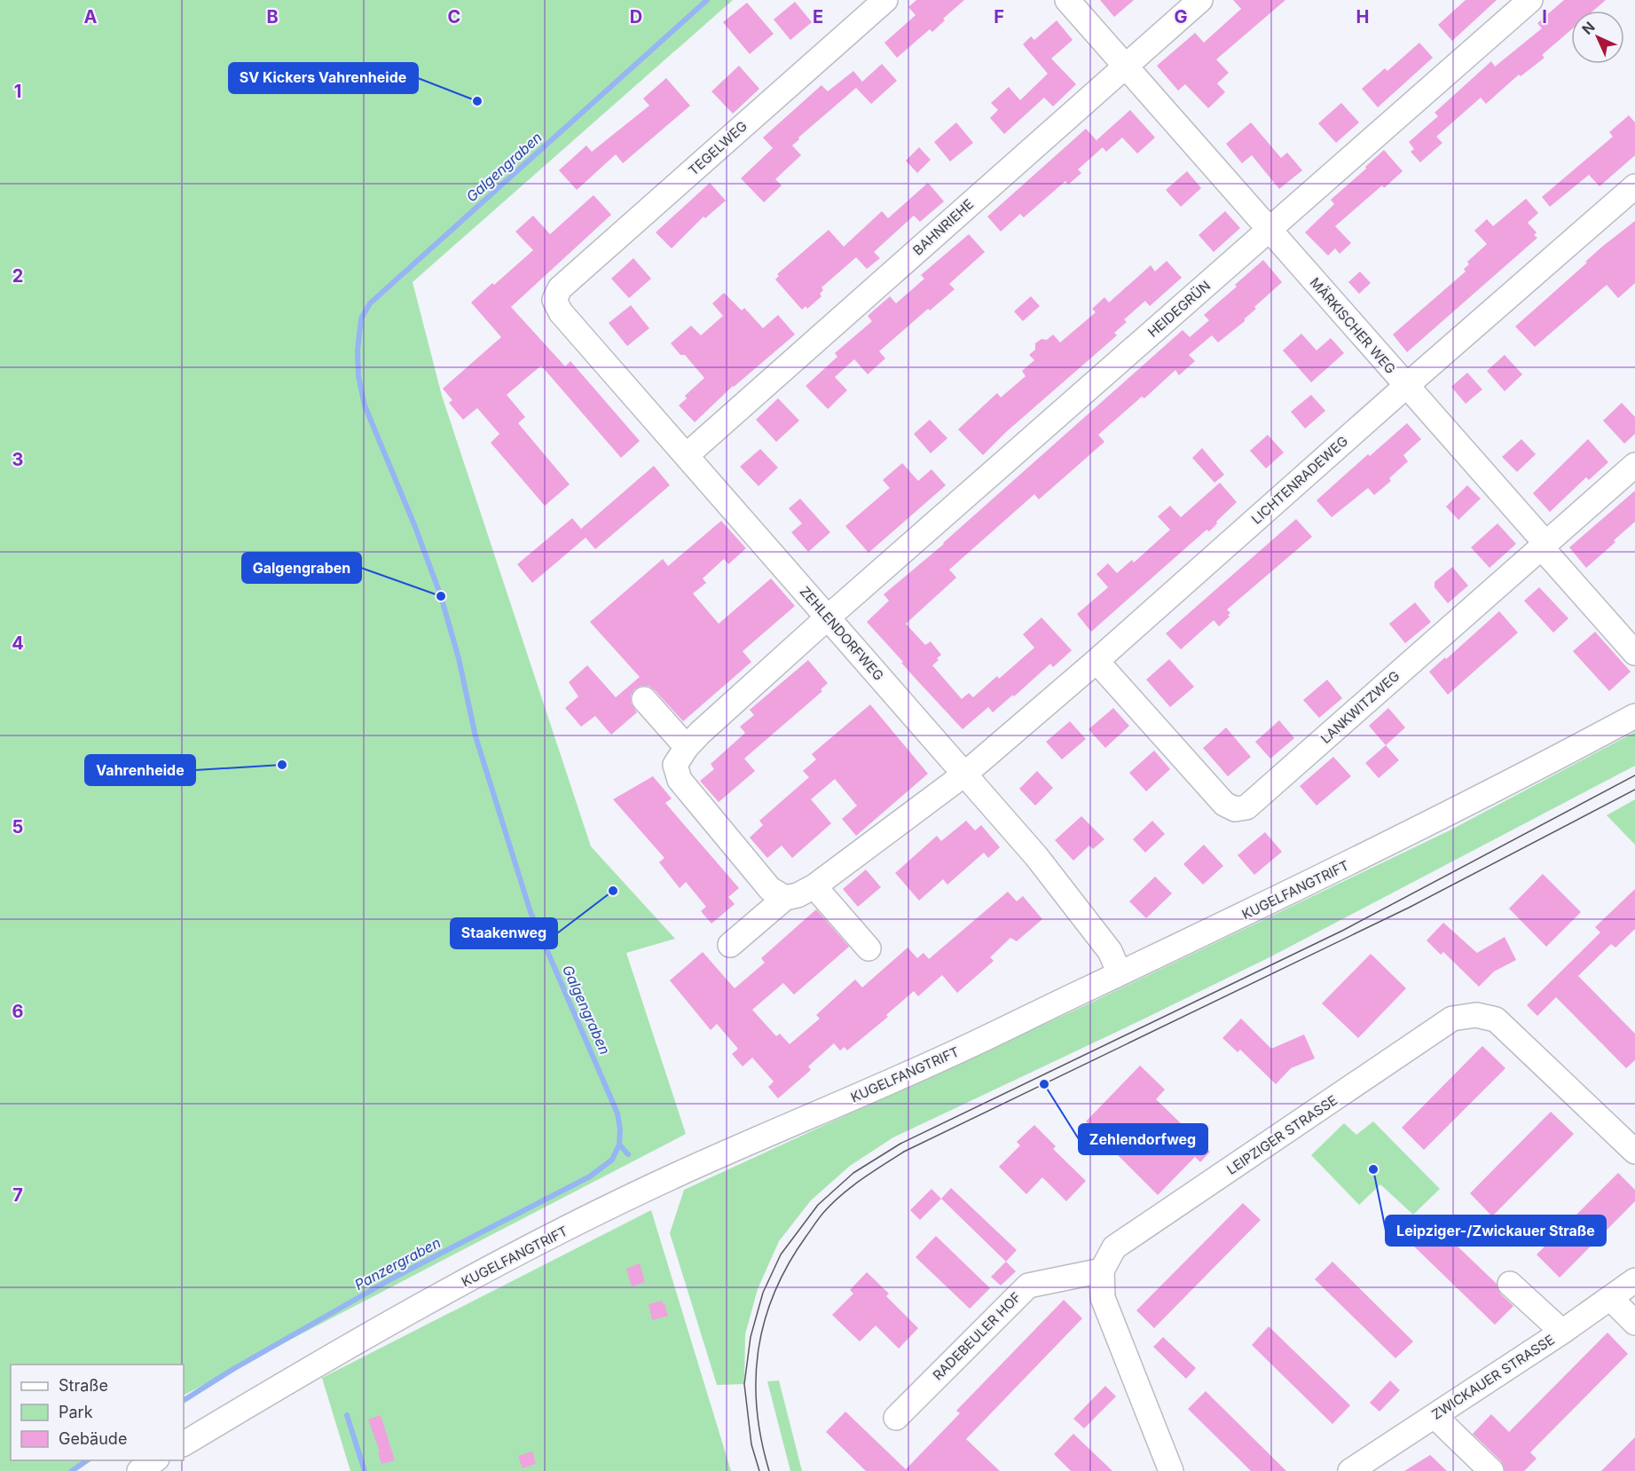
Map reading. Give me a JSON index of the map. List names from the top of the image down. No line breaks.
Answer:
{"streets":{"street":["TEGELWEG","BAHNRIEHE","HEIDEGRÜN","MÄRKISCHER WEG","LICHTENRADEWEG","ZEHLENDORFWEG","LANKWITZWEG","KUGELFANGTRIFT","LEIPZIGER STRASSE","RADEBEULER HOF","ZWICKAUER STRASSE"]},"crossings":[["TEGELWEG","ZEHLENDORFWEG"],["BAHNRIEHE","MÄRKISCHER WEG"],["BAHNRIEHE","ZEHLENDORFWEG"],["HEIDEGRÜN","MÄRKISCHER WEG"],["HEIDEGRÜN","ZEHLENDORFWEG"],["MÄRKISCHER WEG","LICHTENRADEWEG"],["MÄRKISCHER WEG","LANKWITZWEG"],["LICHTENRADEWEG","ZEHLENDORFWEG"],["LICHTENRADEWEG","LANKWITZWEG"],["ZEHLENDORFWEG","KUGELFANGTRIFT"],["LEIPZIGER STRASSE","RADEBEULER HOF"]],"water":["Galgengraben","Panzergraben"],"places":["SV Kickers Vahrenheide","Galgengraben","Vahrenheide","Staakenweg","Zehlendorfweg","Leipziger-/Zwickauer Straße"],"legend":["Straße","Park","Gebäude"],"north":"top left","grid":{"columns":["A","B","C","D","E","F","G","H","I"],"rows":["1","2","3","4","5","6","7"]}}
